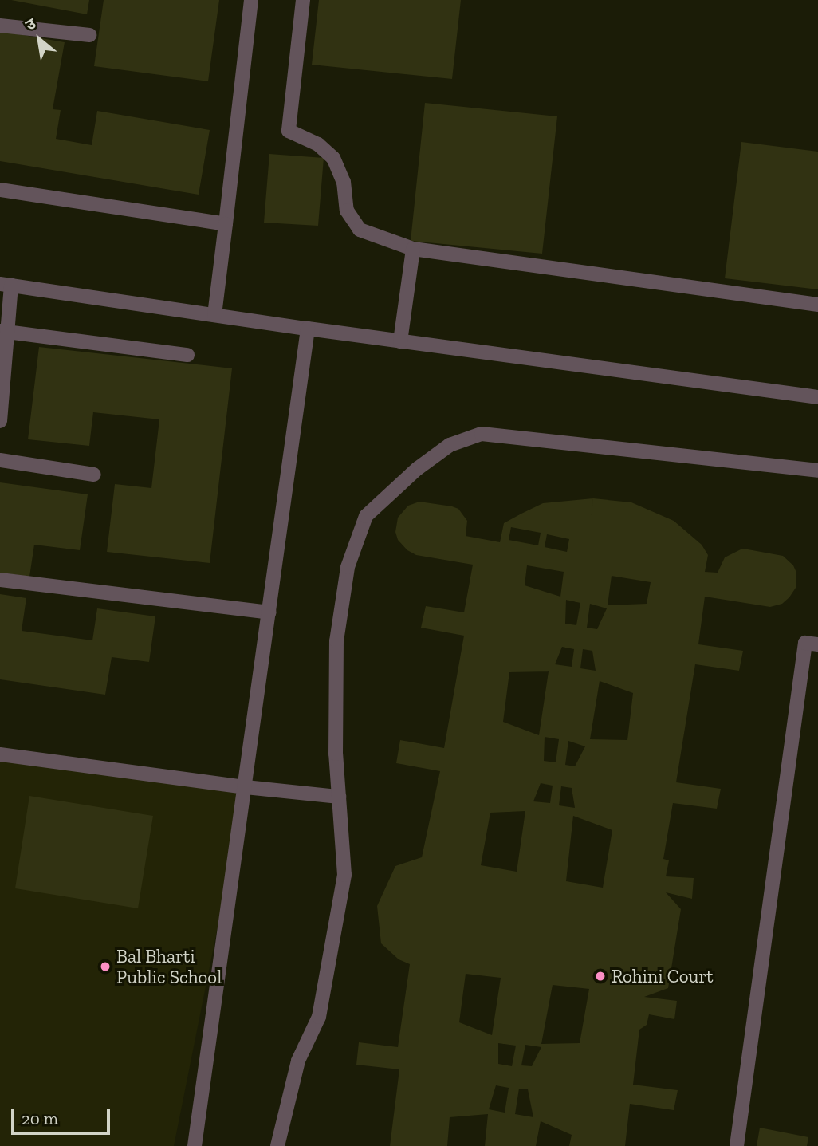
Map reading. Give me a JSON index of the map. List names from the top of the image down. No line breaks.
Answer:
{"places":["Bal Bharti Public School","Rohini Court"],"scale_bar":"20 m","north":"top left"}
